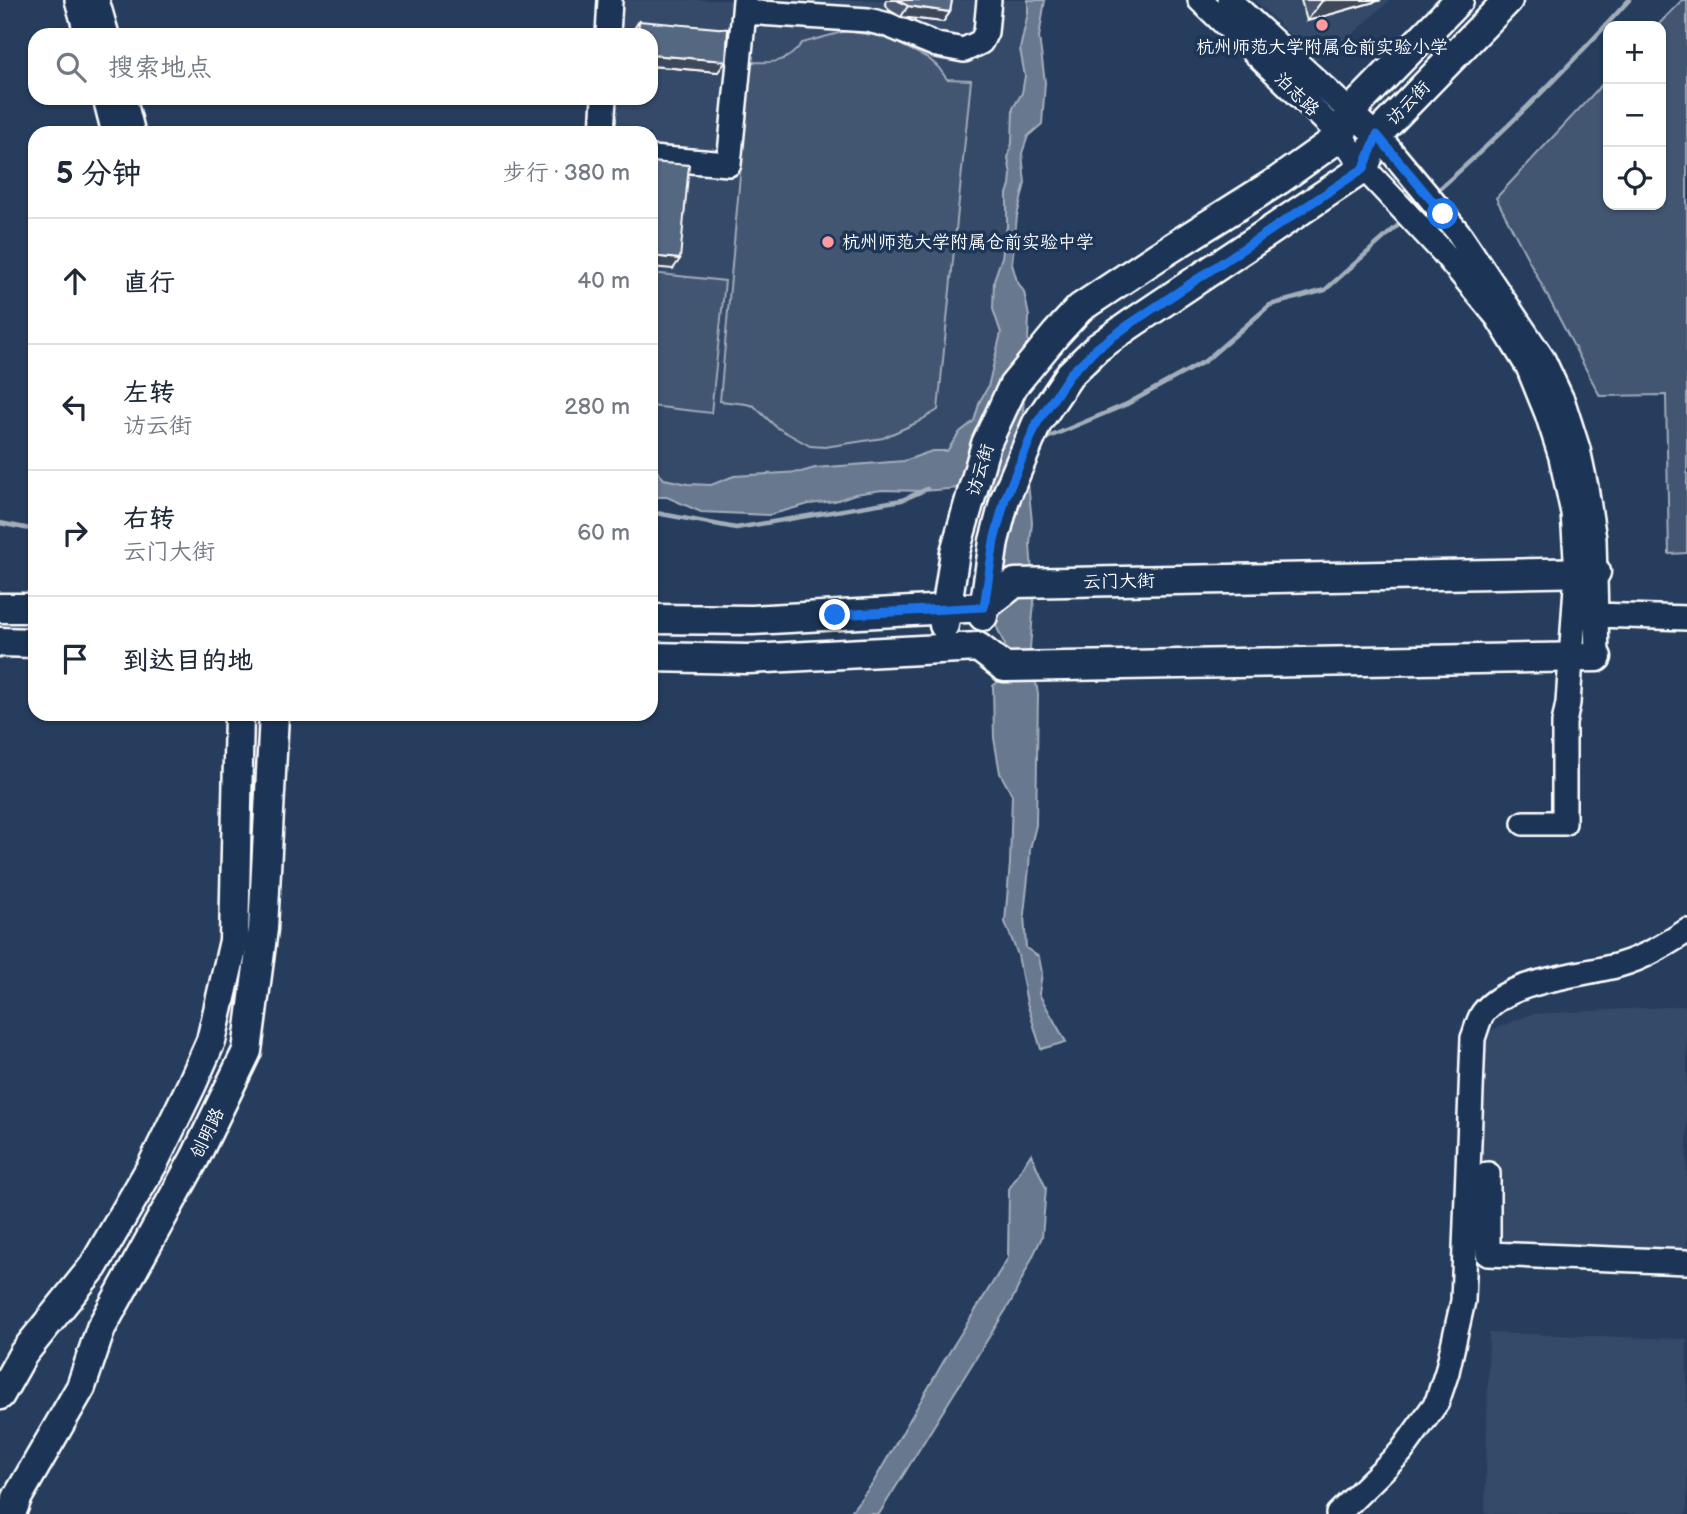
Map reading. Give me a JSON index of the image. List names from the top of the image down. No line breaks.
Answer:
{"streets":{"main road":["访云街","云门大街","创明路"],"street":["泊志路"]},"crossings":[["泊志路","访云街"],["泊志路","云门大街"],["访云街","云门大街"]],"places":["杭州师范大学附属仓前实验小学","杭州师范大学附属仓前实验中学"],"page":{"map_buttons":["+","−"],"search":"搜索地点","heading":["5 分钟","步行 · 380 m"],"list":[["直行","40 m"],["左转","访云街","280 m"],["右转","云门大街","60 m"],"到达目的地"]}}
